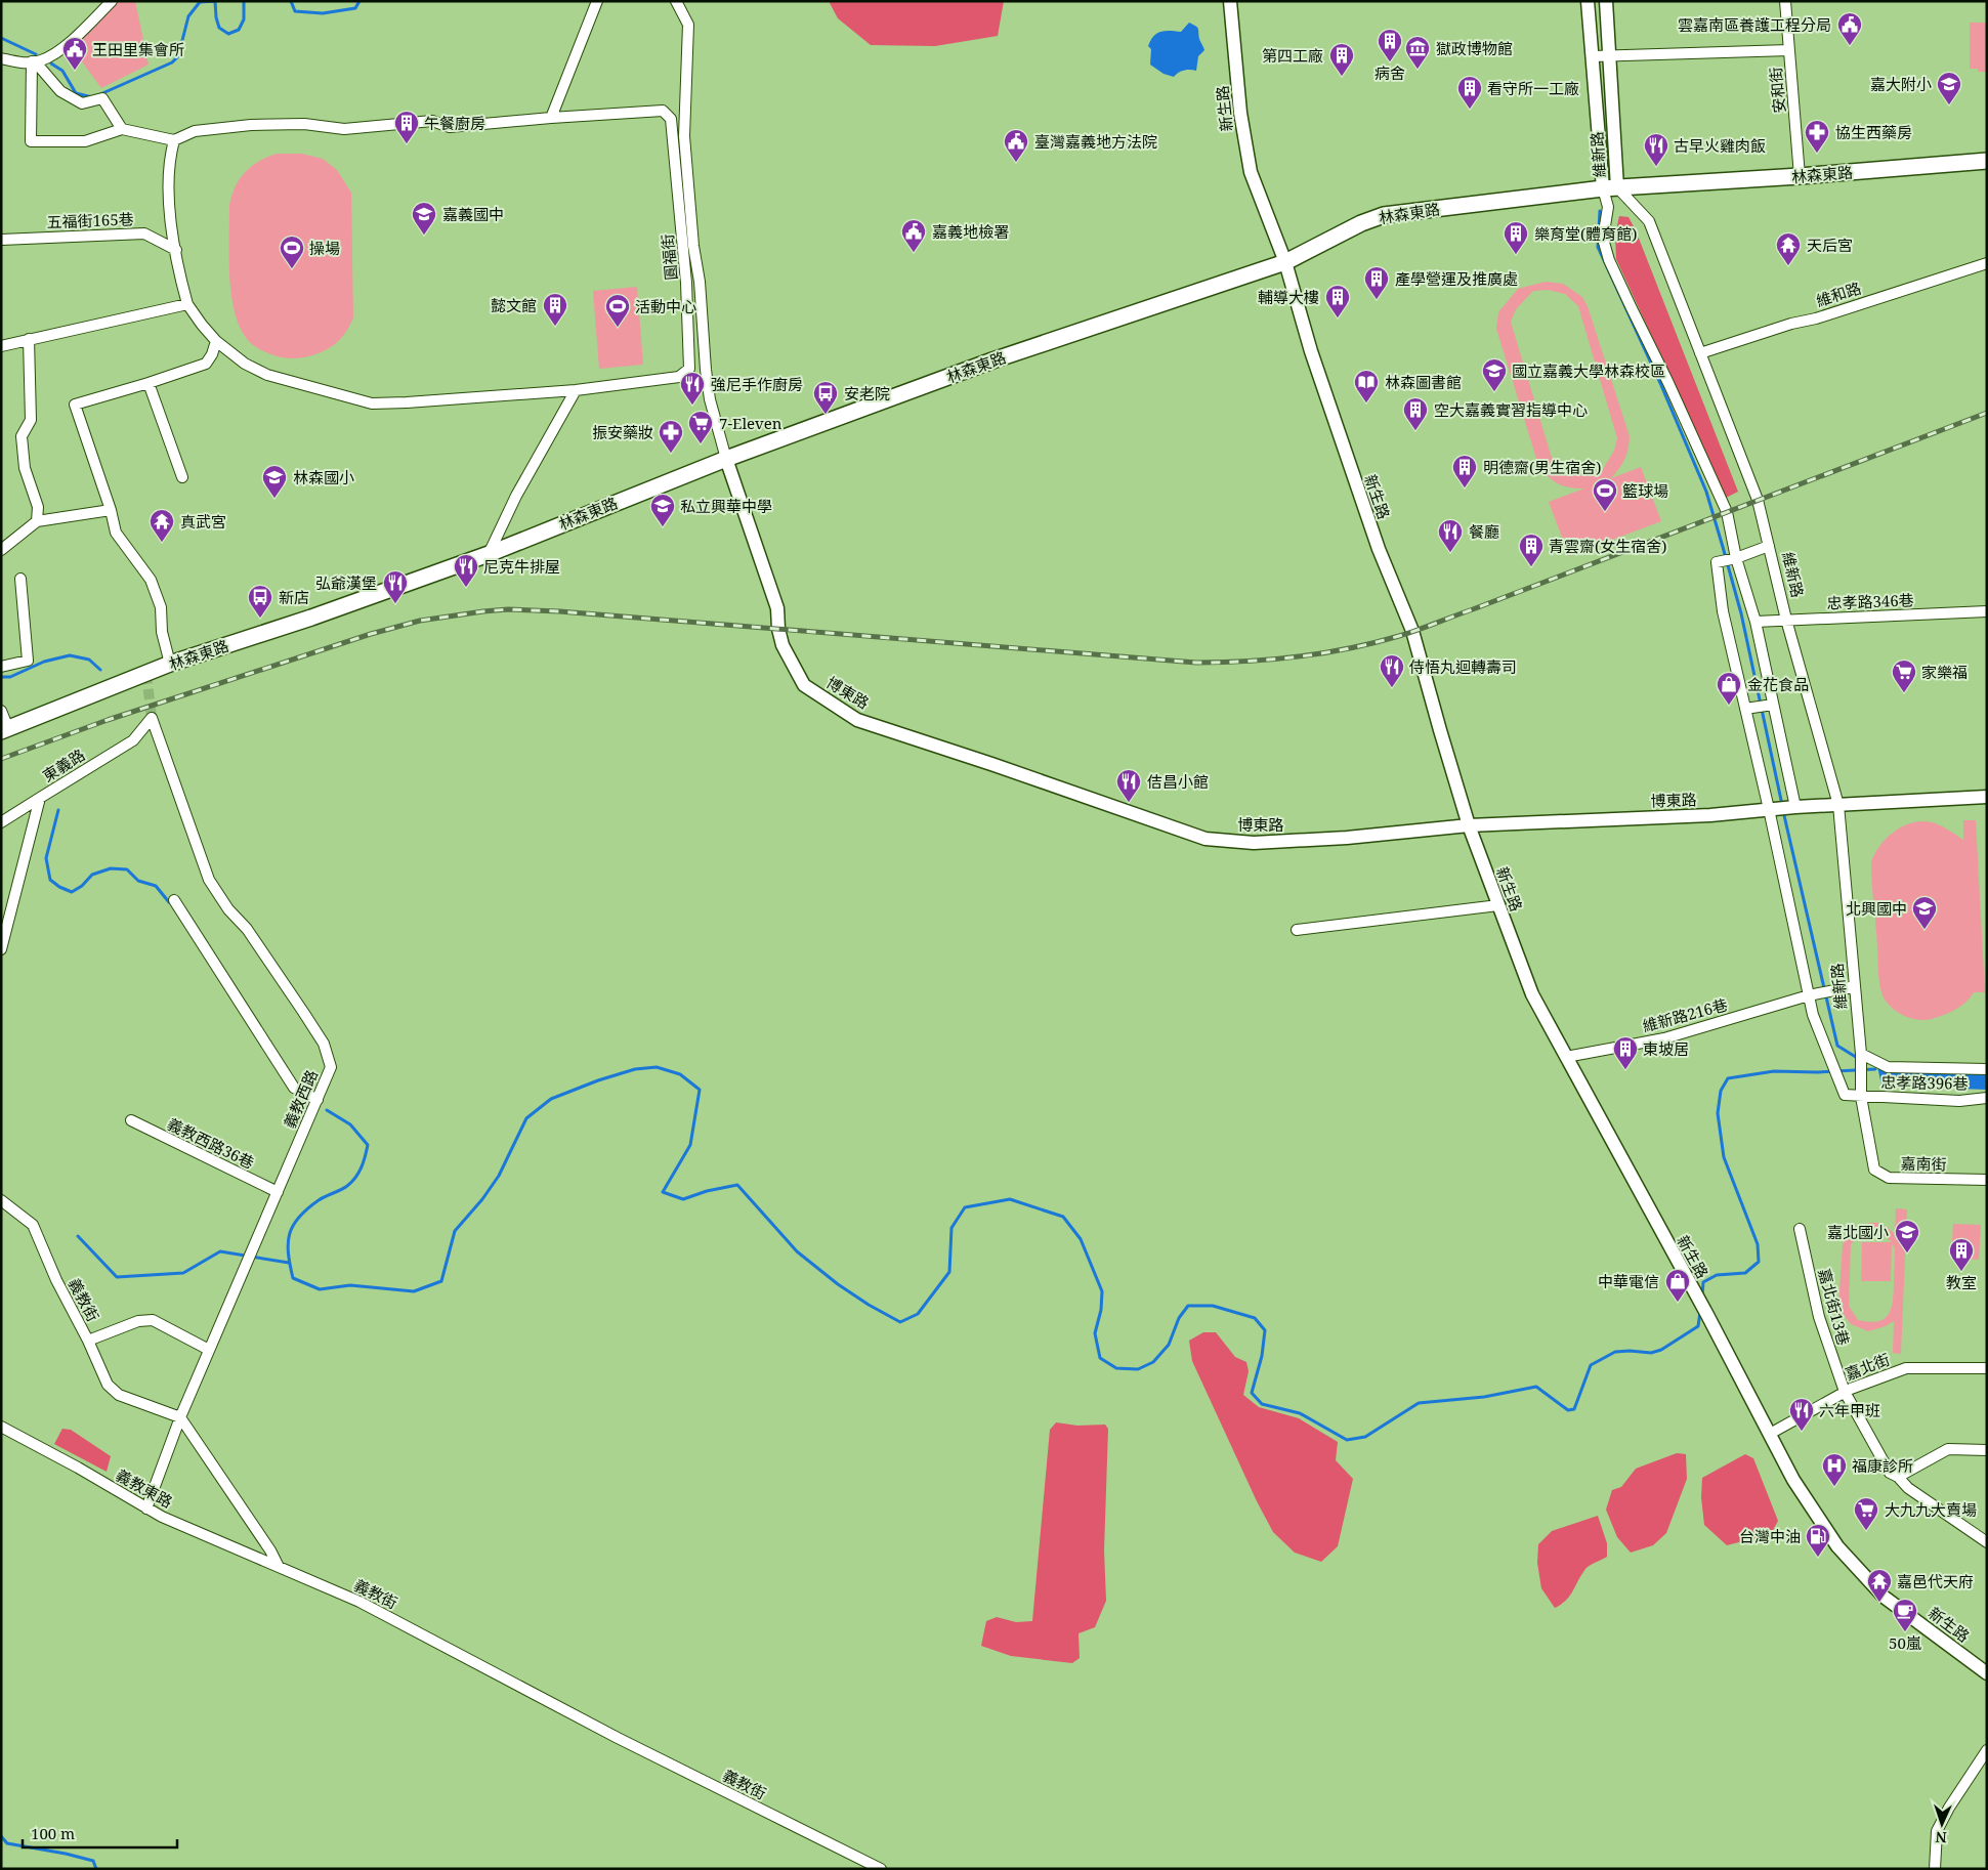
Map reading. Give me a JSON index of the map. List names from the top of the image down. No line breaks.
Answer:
{"streets":{"main road":["林森東路"],"street":["安和街","新生路","維新路","五福街165巷","圓福街","維和路","忠孝路346巷","博東路","東義路","維新路216巷","忠孝路396巷","義教西路","義教西路36巷","嘉南街","義教街","嘉北街13巷","嘉北街","義教東路"]},"crossings":[["安和街","林森東路"],["新生路","林森東路"],["新生路","博東路"],["新生路","維新路216巷"],["新生路","嘉北街"],["維新路","林森東路"],["維新路","維和路"],["維新路","忠孝路346巷"],["維新路","博東路"],["維新路","維新路216巷"],["維新路","忠孝路396巷"],["維新路","嘉南街"],["林森東路","圓福街"],["林森東路","博東路"],["圓福街","博東路"],["東義路","義教西路"],["忠孝路396巷","嘉南街"],["義教西路","義教西路36巷"],["義教西路","義教街"],["義教西路","義教東路"],["義教街","義教東路"],["嘉北街13巷","嘉北街"]],"places":{"public building":["雲嘉南區養護工程分局","王田里集會所","臺灣嘉義地方法院","嘉義地檢署"],"building":["病舍","第四工廠","看守所一工廠","午餐廚房","樂育堂(體育館)","產學營運及推廣處","輔導大樓","懿文館","空大嘉義實習指導中心","明德齋(男生宿舍)","青雲齋(女生宿舍)","東坡居","教室"],"museum":["獄政博物館"],"school or university":["嘉大附小","嘉義國中","國立嘉義大學林森校區","林森國小","私立興華中學","北興國中","嘉北國小"],"pharmacy":["協生西藥房","振安藥妝"],"restaurant":["古早火雞肉飯","強尼手作廚房","餐廳","尼克牛排屋","弘爺漢堡","侍悟丸迴轉壽司","佶昌小館","六年甲班"],"temple":["天后宮","真武宮","嘉邑代天府"],"sports":["操場","活動中心","籃球場"],"library":["林森圖書館"],"bus stop":["安老院","新店"],"supermarket":["7-Eleven","家樂福","大九九大賣場"],"shop":["金花食品","中華電信"],"hospital":["福康診所"],"fuel station":["台灣中油"],"cafe":["50嵐"]},"scale_bar":"100 m","north":"bottom"}
